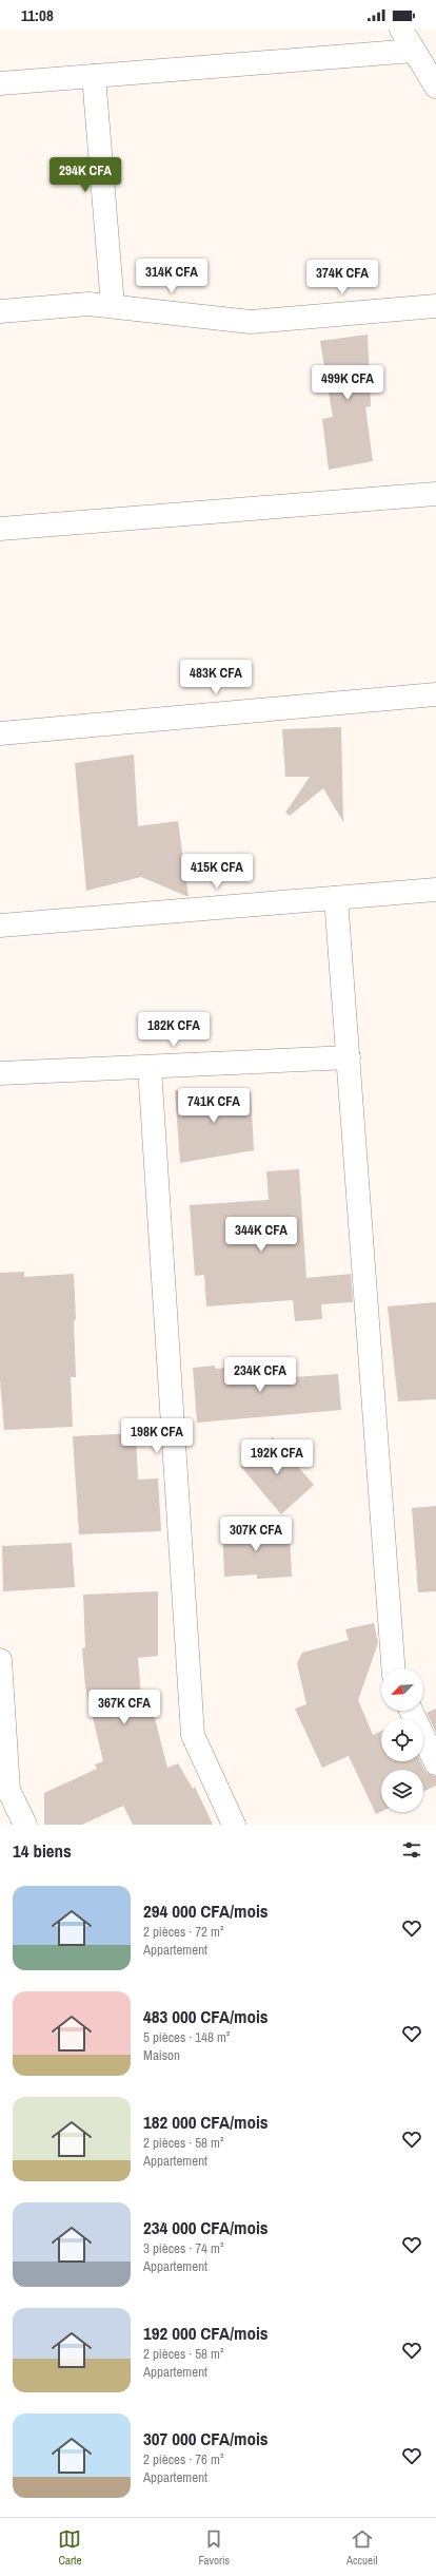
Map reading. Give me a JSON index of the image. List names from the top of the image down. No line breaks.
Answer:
{"north":"bottom left","page":{"status":"11:08","price":["294K CFA","314K CFA","374K CFA","499K CFA","483K CFA","415K CFA","182K CFA","741K CFA","344K CFA","234K CFA","198K CFA","192K CFA","307K CFA","367K CFA"],"heading":"14 biens","list":[{"name":"294 000 CFA/mois","note":"2 pièces · 72 m² · Appartement"},{"name":"483 000 CFA/mois","note":"5 pièces · 148 m² · Maison"},{"name":"182 000 CFA/mois","note":"2 pièces · 58 m² · Appartement"},{"name":"234 000 CFA/mois","note":"3 pièces · 74 m² · Appartement"},{"name":"192 000 CFA/mois","note":"2 pièces · 58 m² · Appartement"},{"name":"307 000 CFA/mois","note":"2 pièces · 76 m² · Appartement"}],"tabs":["Carte","Favoris","Accueil"]}}
